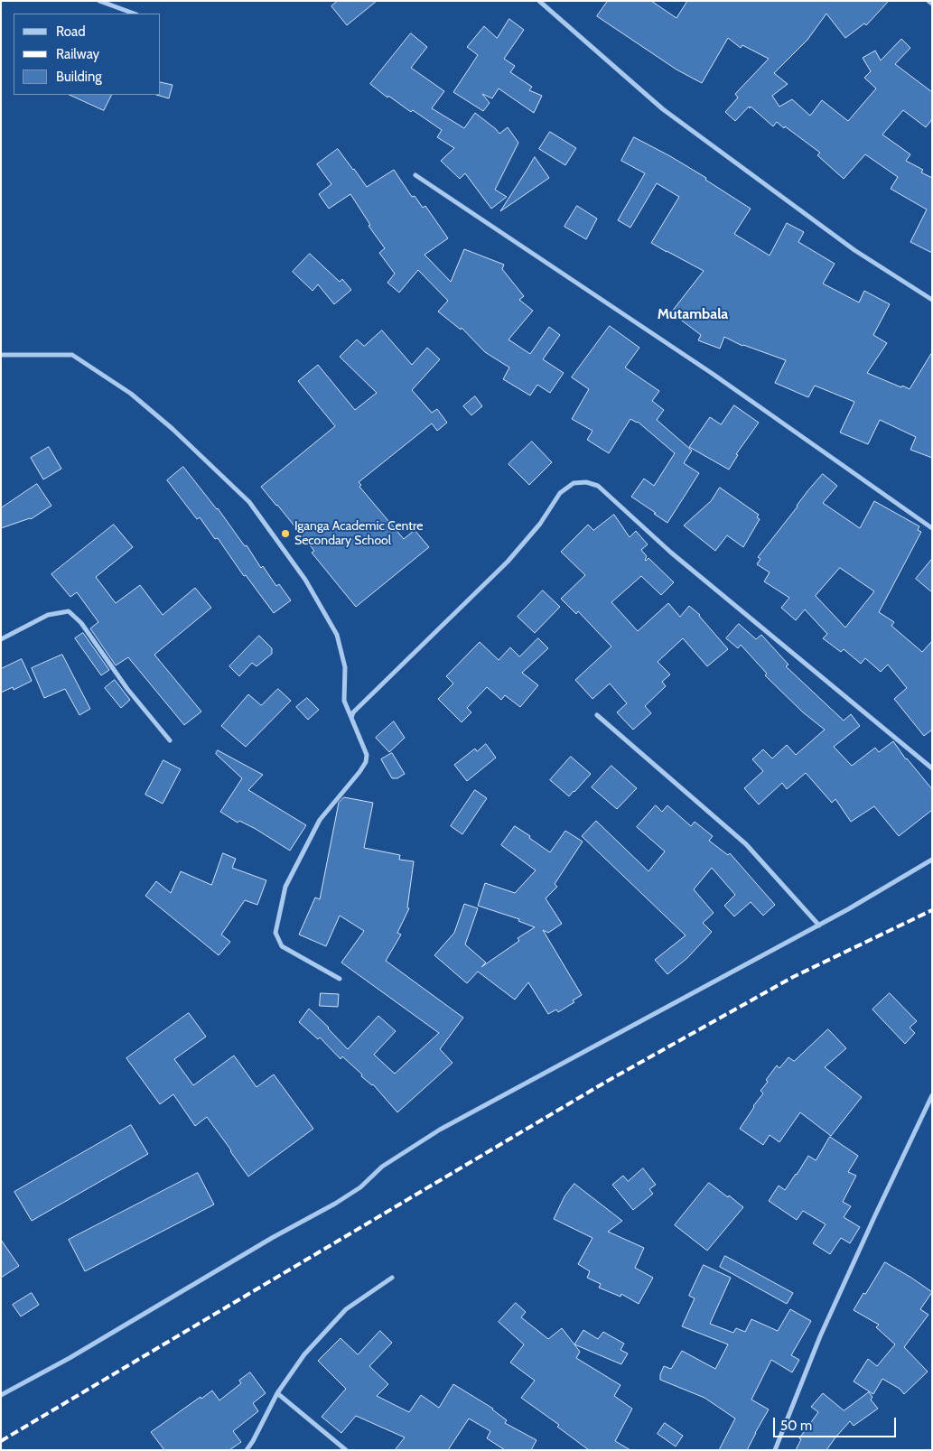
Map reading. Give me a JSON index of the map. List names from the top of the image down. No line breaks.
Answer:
{"districts":["Mutambala"],"places":["Iganga Academic Centre Secondary School"],"legend":["Road","Railway","Building"],"scale_bar":"50 m"}
